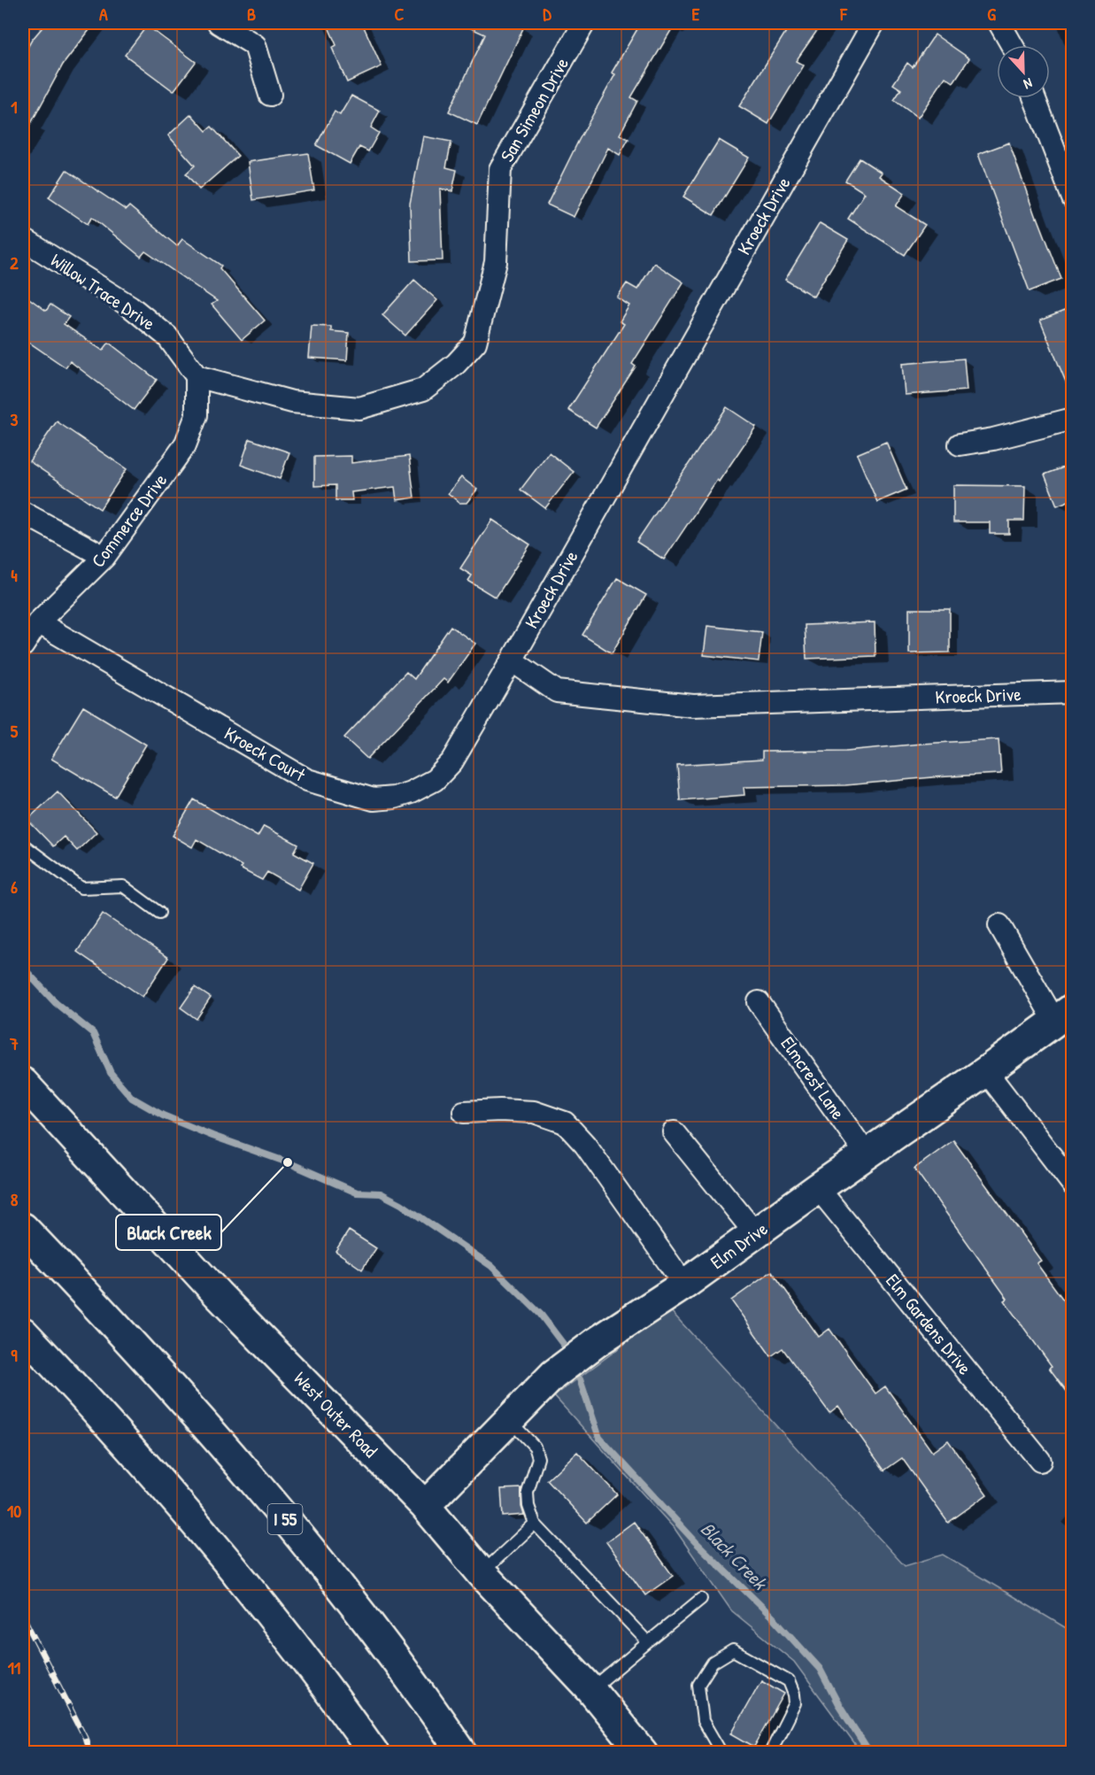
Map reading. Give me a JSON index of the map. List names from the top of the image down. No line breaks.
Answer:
{"streets":{"main road":["Elm Drive","West Outer Road","I 55"],"street":["San Simeon Drive","Kroeck Drive","Willow Trace Drive","Commerce Drive","Kroeck Court","Elmcrest Lane","Elm Gardens Drive"]},"crossings":[["San Simeon Drive","Willow Trace Drive"],["San Simeon Drive","Commerce Drive"],["Kroeck Drive","Kroeck Court"],["Willow Trace Drive","Commerce Drive"],["Commerce Drive","Kroeck Court"],["Elmcrest Lane","Elm Drive"],["Elm Drive","Elm Gardens Drive"],["Elm Drive","West Outer Road"]],"water":["Black Creek"],"places":["Black Creek"],"north":"bottom","grid":{"columns":["A","B","C","D","E","F","G"],"rows":["1","2","3","4","5","6","7","8","9","10","11"]}}
